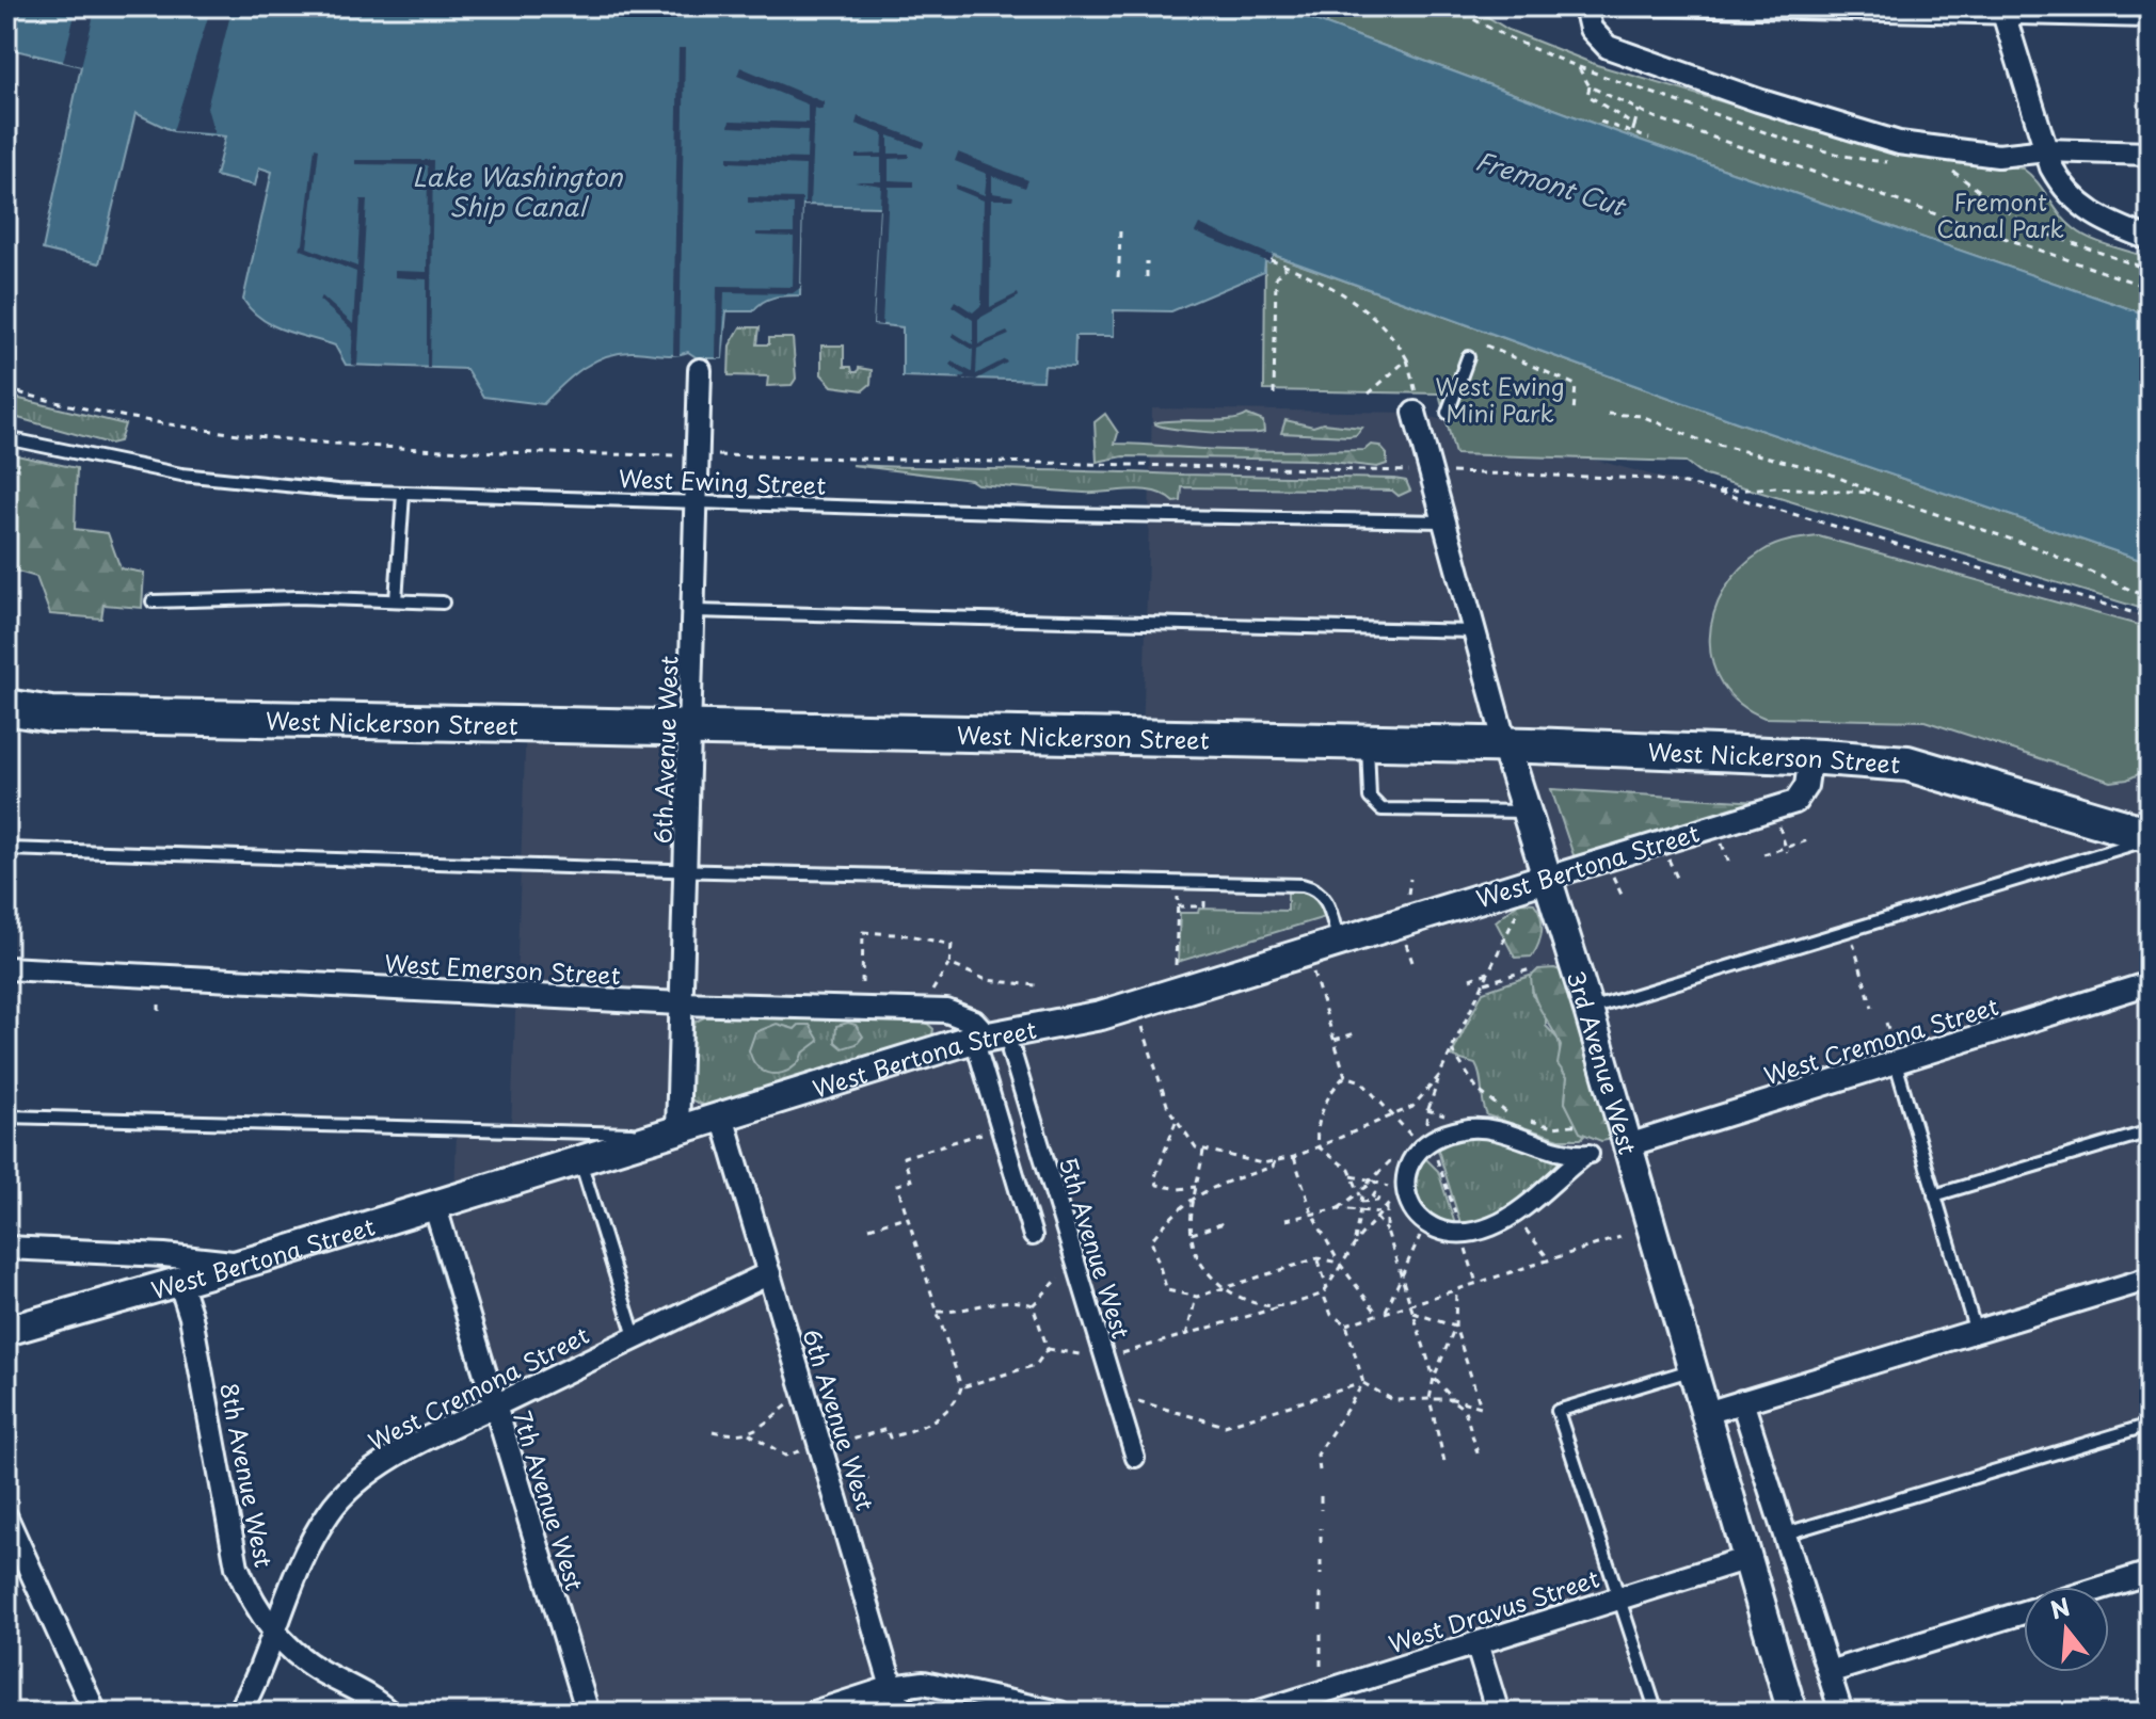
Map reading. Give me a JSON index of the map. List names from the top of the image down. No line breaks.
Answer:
{"streets":{"main road":["West Nickerson Street"],"street":["6th Avenue West","West Bertona Street","West Emerson Street","West Cremona Street","3rd Avenue West","5th Avenue West","8th Avenue West","7th Avenue West","West Dravus Street"],"lane":["West Ewing Street"]},"crossings":[["West Ewing Street","6th Avenue West"],["West Ewing Street","3rd Avenue West"],["West Nickerson Street","6th Avenue West"],["West Nickerson Street","West Bertona Street"],["West Nickerson Street","3rd Avenue West"],["6th Avenue West","West Bertona Street"],["6th Avenue West","West Emerson Street"],["6th Avenue West","West Cremona Street"],["West Bertona Street","West Emerson Street"],["West Bertona Street","3rd Avenue West"],["West Bertona Street","8th Avenue West"],["West Bertona Street","7th Avenue West"],["West Cremona Street","3rd Avenue West"],["West Cremona Street","8th Avenue West"],["West Cremona Street","7th Avenue West"],["3rd Avenue West","West Dravus Street"]],"water":["Lake Washington Ship Canal","Fremont Cut"],"parks":["Fremont Canal Park","West Ewing Mini Park"],"north":"top"}
